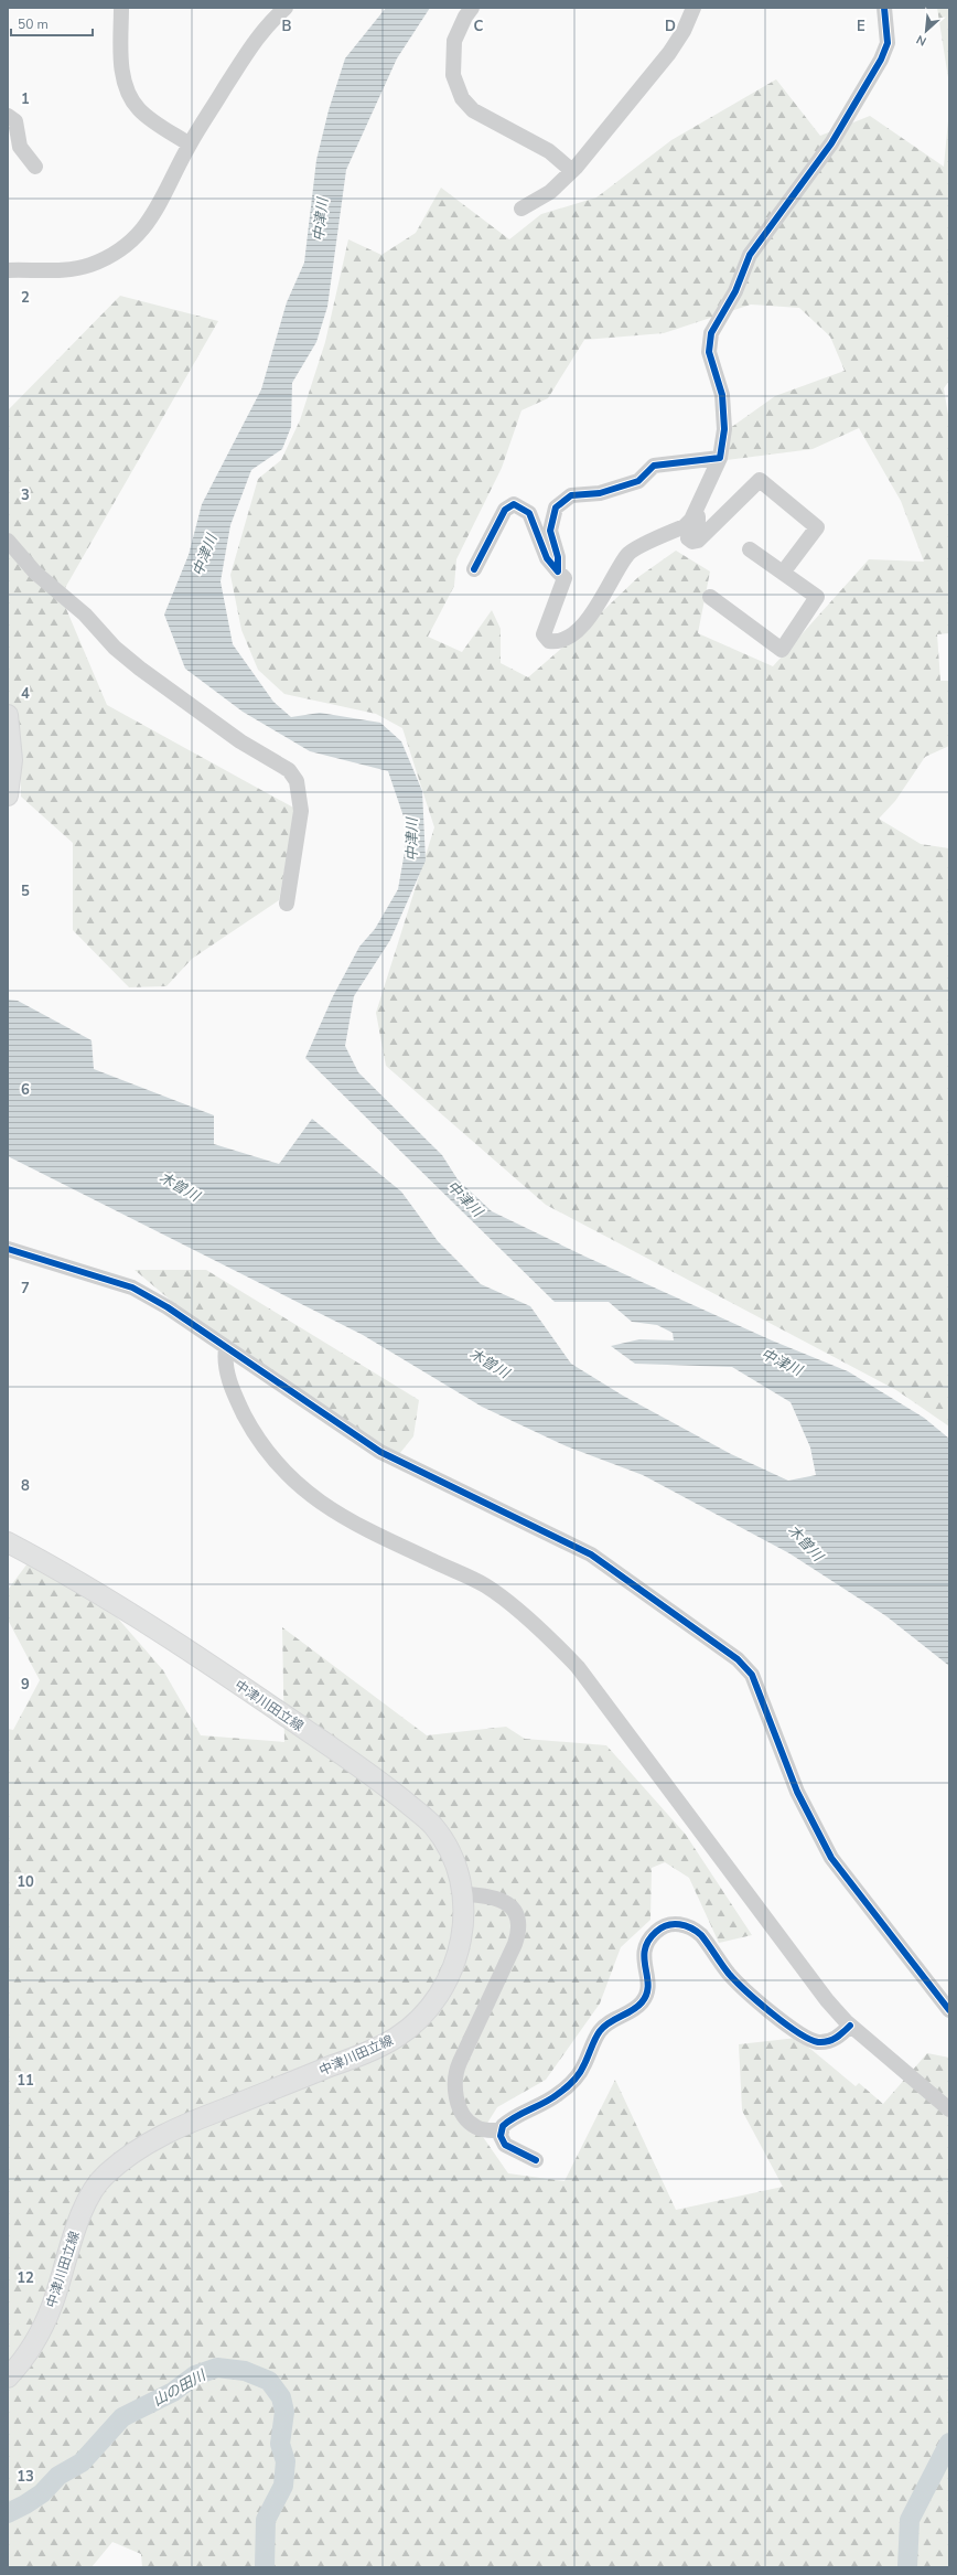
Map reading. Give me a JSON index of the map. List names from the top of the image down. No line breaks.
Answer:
{"streets":{"main road":["中津川田立線"]},"water":["中津川","木曽川","山の田川"],"scale_bar":"50 m","north":"bottom left","grid":{"columns":["B","C","D","E"],"rows":["1","2","3","4","5","6","7","8","9","10","11","12","13"]}}
